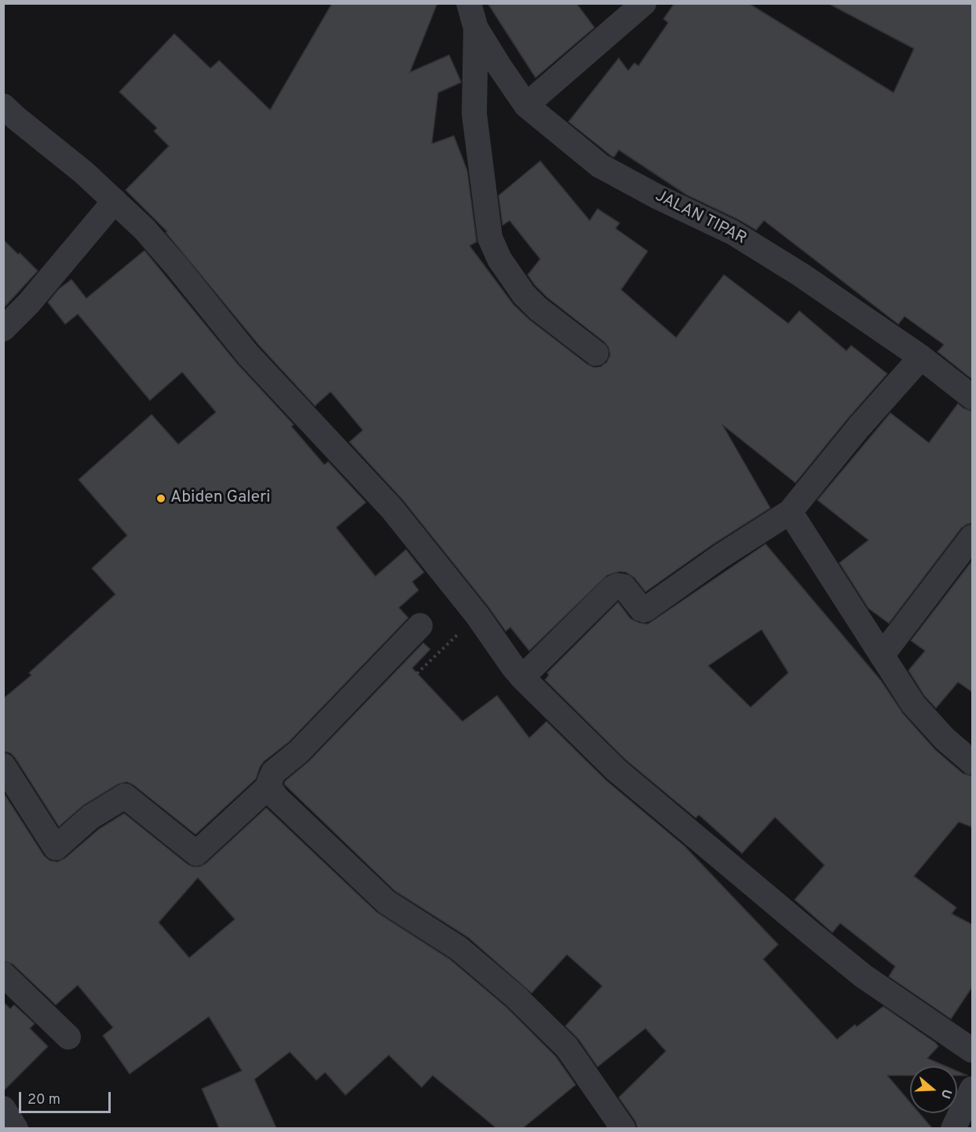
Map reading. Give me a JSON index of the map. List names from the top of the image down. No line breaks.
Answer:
{"streets":{"street":["JALAN TIPAR"]},"places":["Abiden Galeri"],"scale_bar":"20 m","north":"right"}
